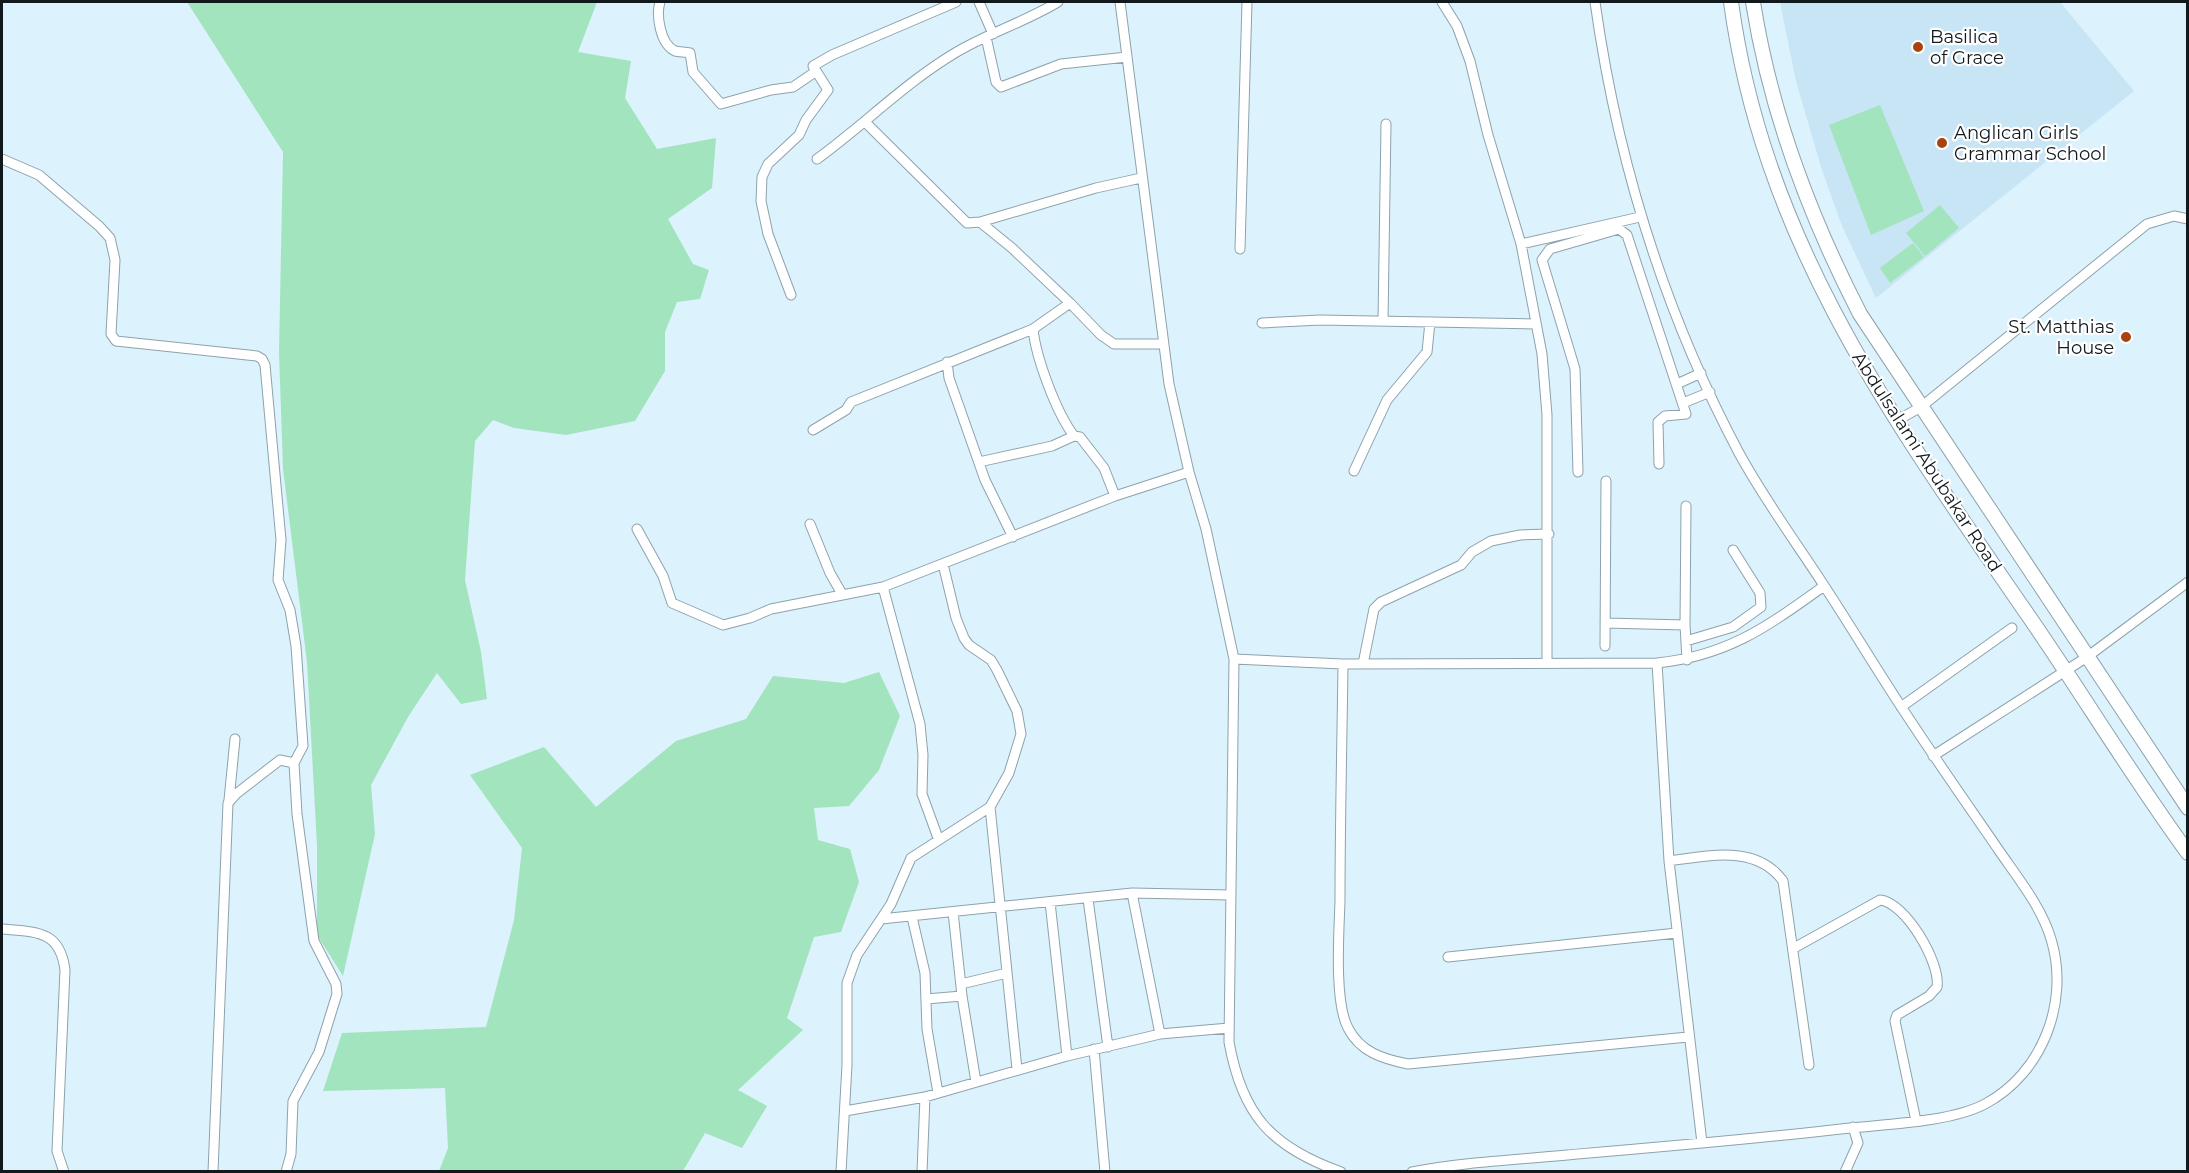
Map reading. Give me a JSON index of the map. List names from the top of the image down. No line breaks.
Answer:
{"streets":{"main road":["Abdulsalami Abubakar Road"]},"places":["Basilica of Grace","Anglican Girls Grammar School","St. Matthias House"]}
